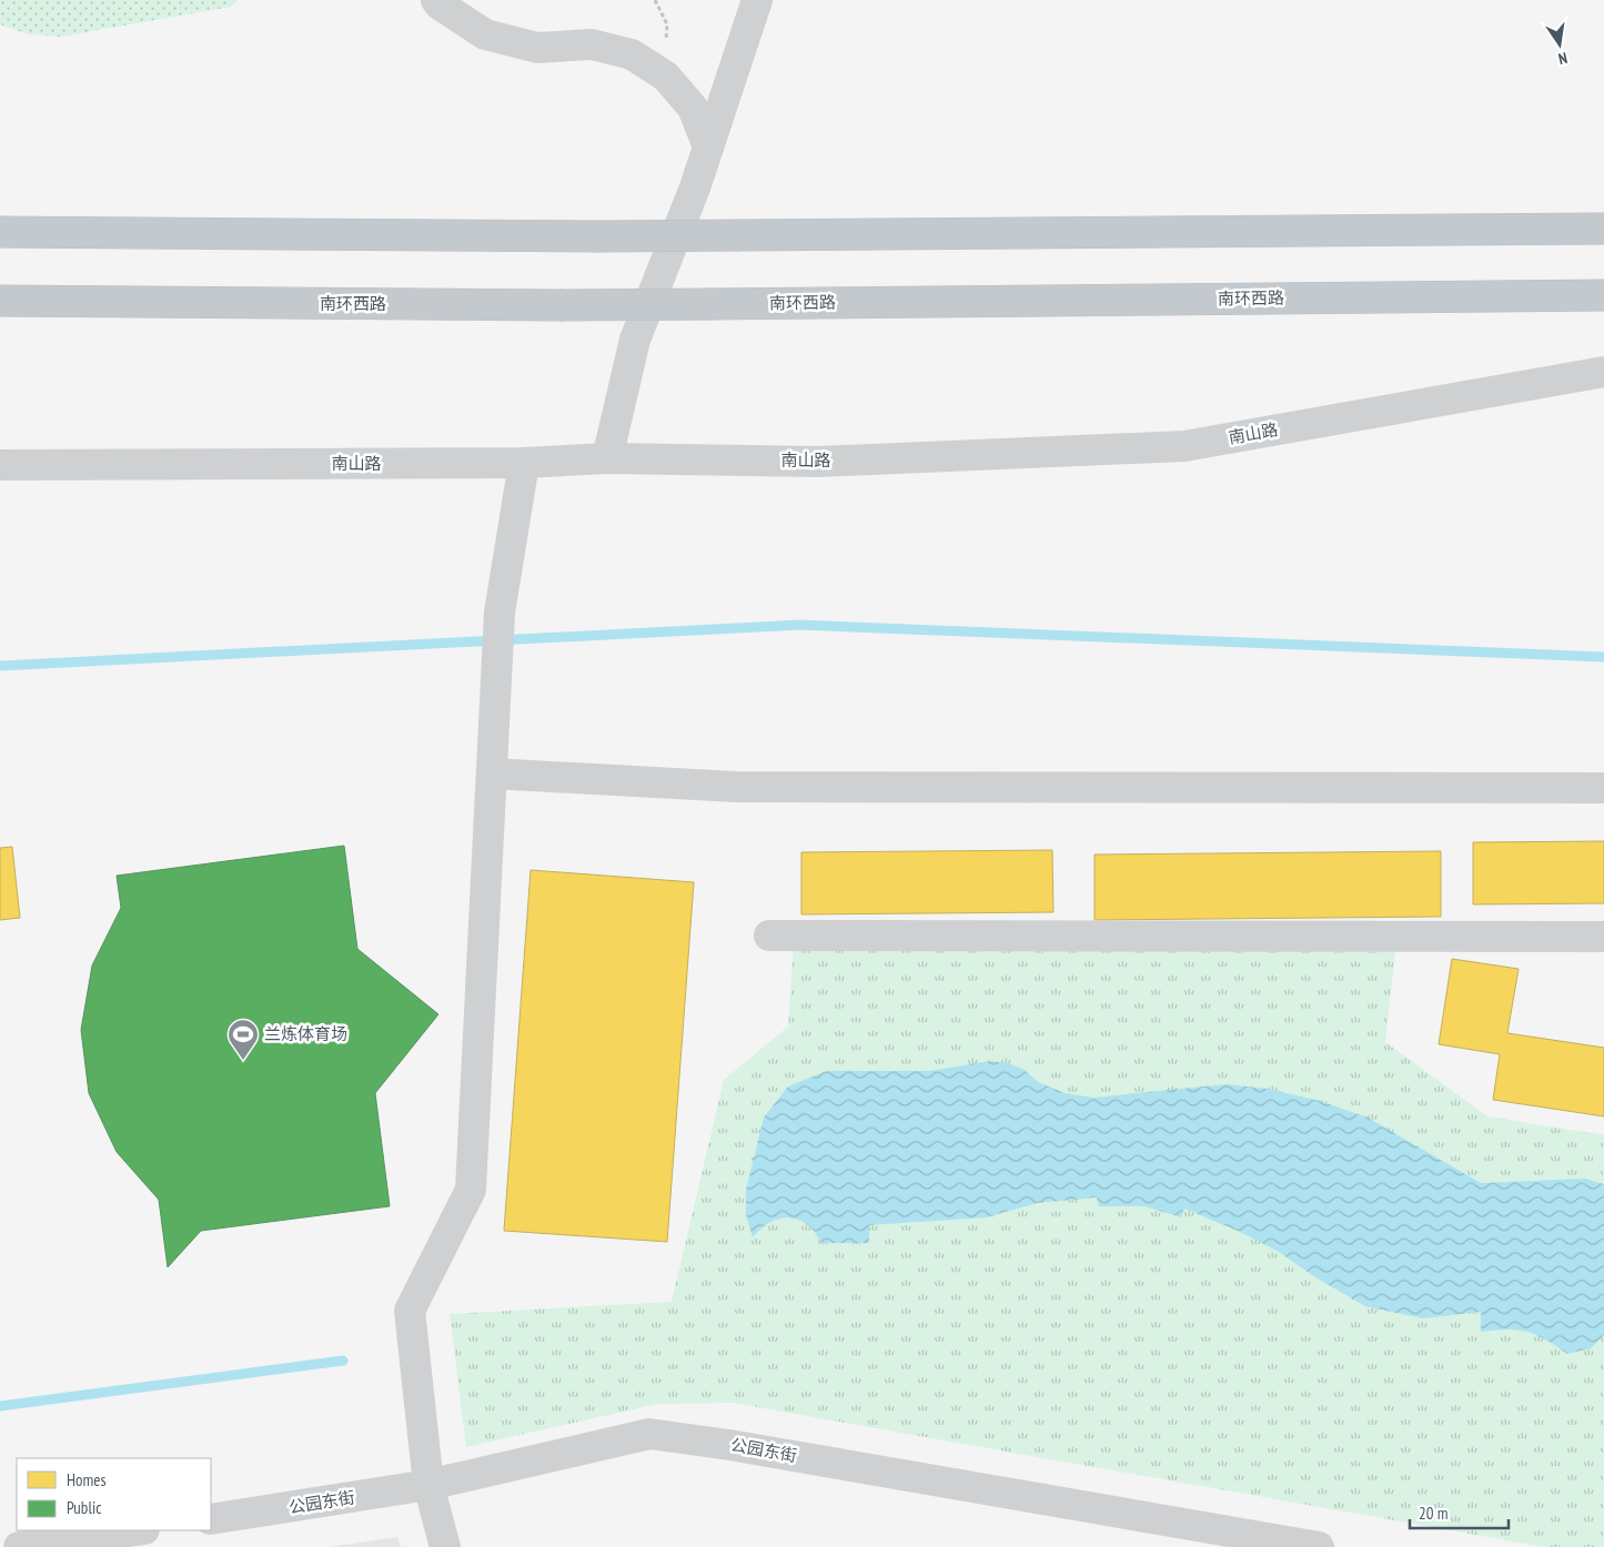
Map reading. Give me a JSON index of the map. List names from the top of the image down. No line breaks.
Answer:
{"streets":{"highway":["南环西路"],"street":["南山路","公园东街"]},"places":{"sports":["兰炼体育场"]},"legend":["Homes","Public"],"scale_bar":"20 m","north":"bottom"}
